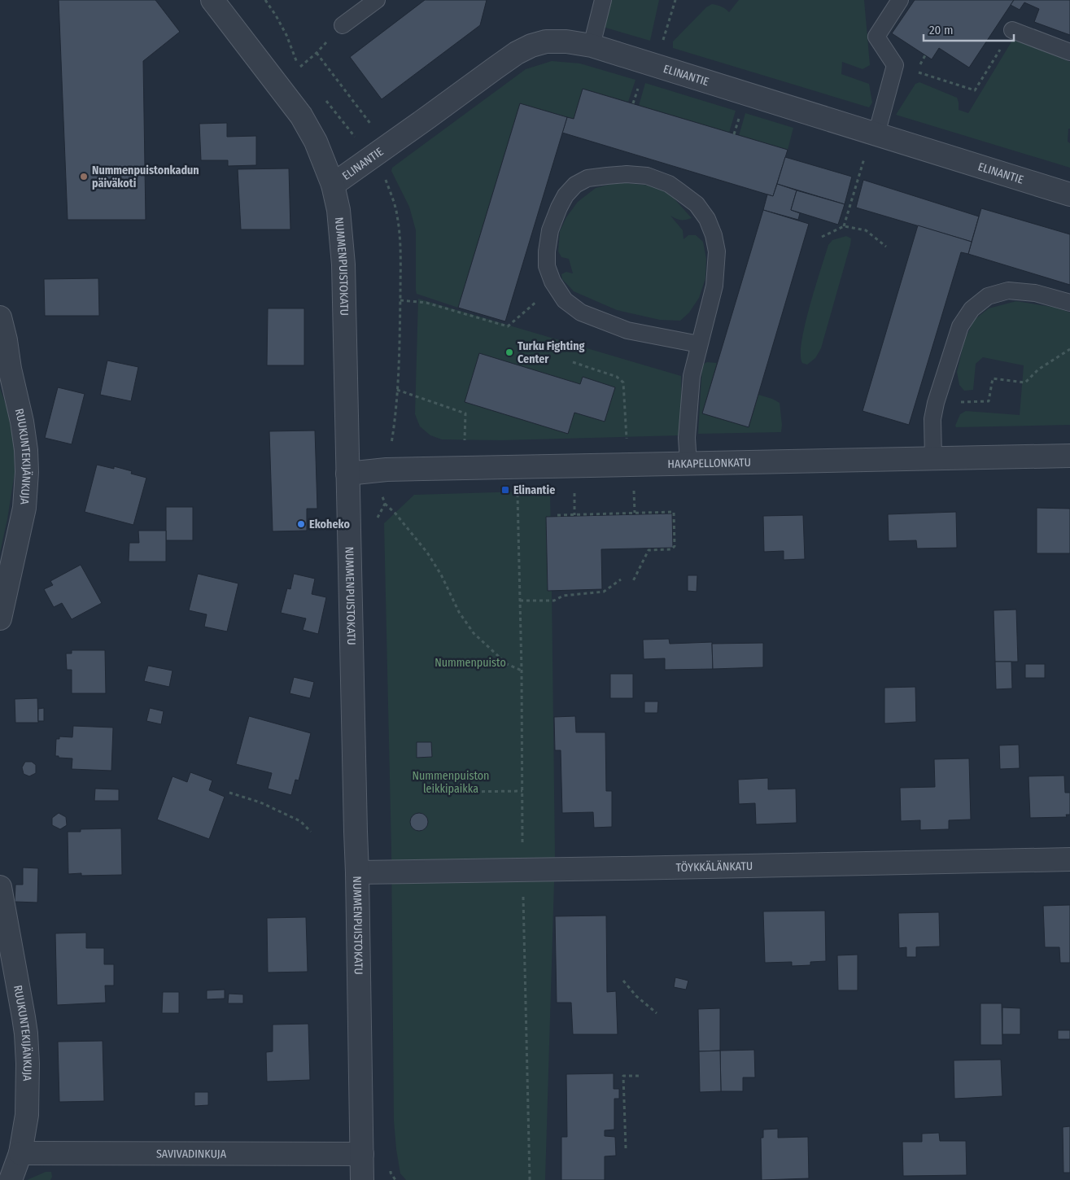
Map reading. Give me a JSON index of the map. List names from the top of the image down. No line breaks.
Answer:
{"streets":{"street":["ELINANTIE","NUMMENPUISTOKATU","RUUKUNTEKIJÄNKUJA","HAKAPELLONKATU","TÖYKKÄLÄNKATU","SAVIVADINKUJA"]},"crossings":[["ELINANTIE","NUMMENPUISTOKATU"],["NUMMENPUISTOKATU","HAKAPELLONKATU"],["NUMMENPUISTOKATU","TÖYKKÄLÄNKATU"],["NUMMENPUISTOKATU","SAVIVADINKUJA"],["RUUKUNTEKIJÄNKUJA","SAVIVADINKUJA"]],"parks":["Nummenpuisto","Nummenpuiston leikkipaikka"],"places":{"other":["Nummenpuistonkadun päiväkoti","Turku Fighting Center","Ekoheko"],"transit":["Elinantie"]},"scale_bar":"20 m"}
